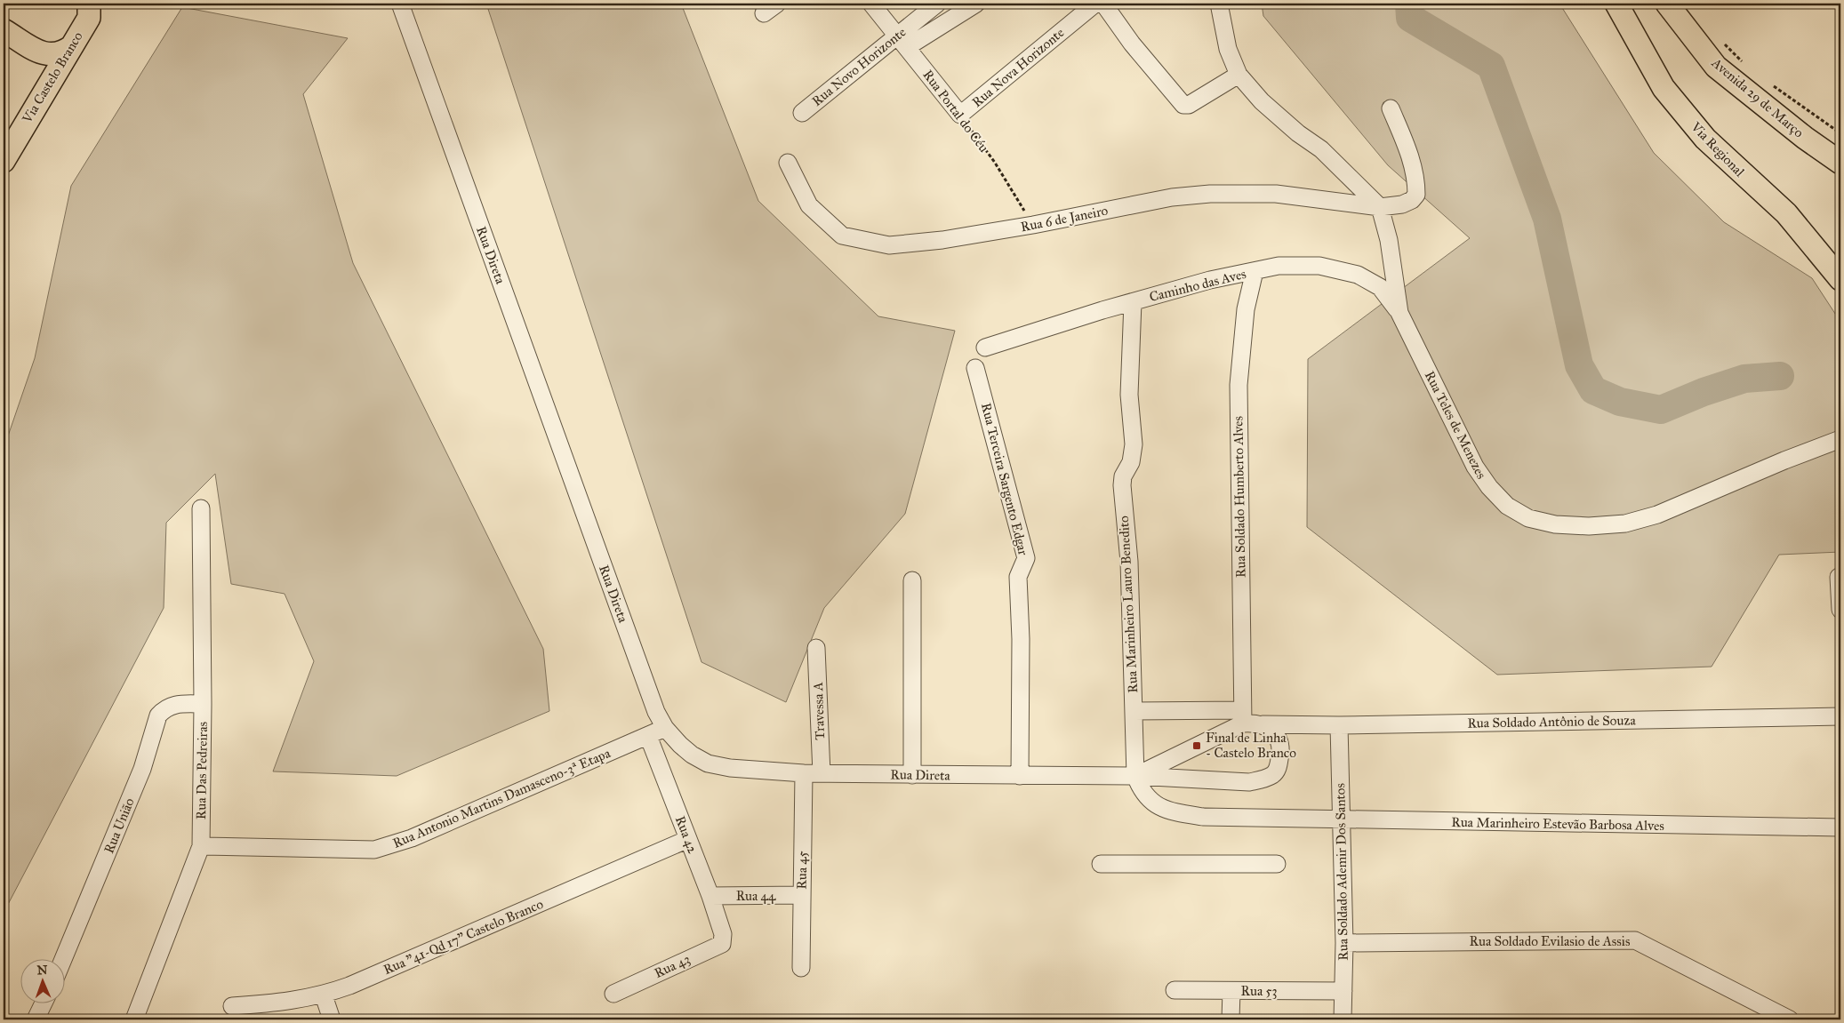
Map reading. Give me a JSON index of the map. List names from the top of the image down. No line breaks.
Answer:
{"streets":{"main road":["Via Castelo Branco","Avenida 29 de Março","Via Regional"],"street":["Rua Novo Horizonte","Rua Nova Horizonte","Rua Portal do Céu","Rua 6 de Janeiro","Rua Direta","Caminho das Aves","Rua Teles de Menezes","Rua Terceira Sargento Edgar","Rua Soldado Humberto Alves","Rua Marinheiro Lauro Benedito","Travessa A","Rua Soldado Antônio de Souza","Rua Das Pedreiras","Rua Antonio Martins Damasceno-3ª Etapa","Rua Marinheiro Estevão Barbosa Alves","Rua União","Rua 42","Rua 45","Rua Soldado Ademir Dos Santos","Rua 44","Rua \"41-Qd 17\" Castelo Branco","Rua Soldado Evilasio de Assis","Rua 43","Rua 53"]},"crossings":[["Rua Novo Horizonte","Rua Portal do Céu"],["Rua Nova Horizonte","Rua Portal do Céu"],["Rua Portal do Céu","Rua 6 de Janeiro"],["Rua 6 de Janeiro","Rua Teles de Menezes"],["Rua Direta","Rua Terceira Sargento Edgar"],["Rua Direta","Rua Soldado Humberto Alves"],["Rua Direta","Rua Marinheiro Lauro Benedito"],["Rua Direta","Travessa A"],["Rua Direta","Rua Soldado Antônio de Souza"],["Rua Direta","Rua Antonio Martins Damasceno-3ª Etapa"],["Rua Direta","Rua Marinheiro Estevão Barbosa Alves"],["Rua Direta","Rua 45"],["Caminho das Aves","Rua Teles de Menezes"],["Caminho das Aves","Rua Soldado Humberto Alves"],["Caminho das Aves","Rua Marinheiro Lauro Benedito"],["Rua Marinheiro Lauro Benedito","Rua Marinheiro Estevão Barbosa Alves"],["Rua Soldado Antônio de Souza","Rua Soldado Ademir Dos Santos"],["Rua Das Pedreiras","Rua Antonio Martins Damasceno-3ª Etapa"],["Rua Das Pedreiras","Rua União"],["Rua Antonio Martins Damasceno-3ª Etapa","Rua 42"],["Rua Marinheiro Estevão Barbosa Alves","Rua Soldado Ademir Dos Santos"],["Rua 42","Rua 44"],["Rua 42","Rua \"41-Qd 17\" Castelo Branco"],["Rua 42","Rua 43"],["Rua 45","Rua 44"],["Rua Soldado Ademir Dos Santos","Rua Soldado Evilasio de Assis"],["Rua Soldado Ademir Dos Santos","Rua 53"]],"places":{"transit":["Final de Linha - Castelo Branco"]},"north":"top"}
